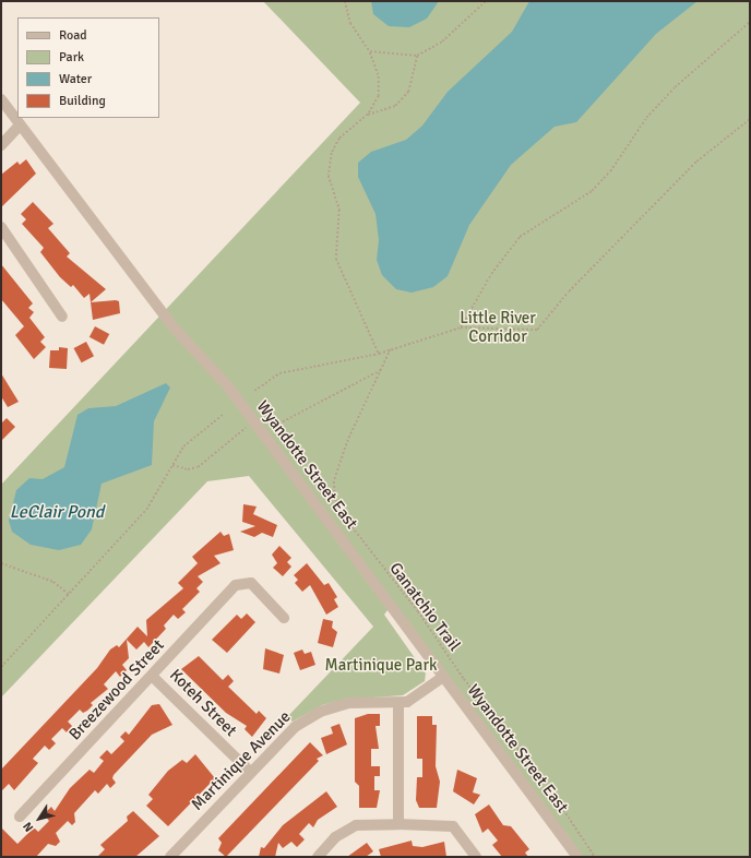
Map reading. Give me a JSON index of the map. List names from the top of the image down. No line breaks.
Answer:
{"streets":{"street":["Wyandotte Street East","Breezewood Street","Koteh Street","Martinique Avenue"],"path":["Ganatchio Trail"]},"crossings":[["Wyandotte Street East","Martinique Avenue"],["Breezewood Street","Koteh Street"],["Koteh Street","Martinique Avenue"]],"water":["LeClair Pond"],"parks":["Little River Corridor","Martinique Park"],"legend":["Road","Park","Water","Building"],"north":"bottom left"}
